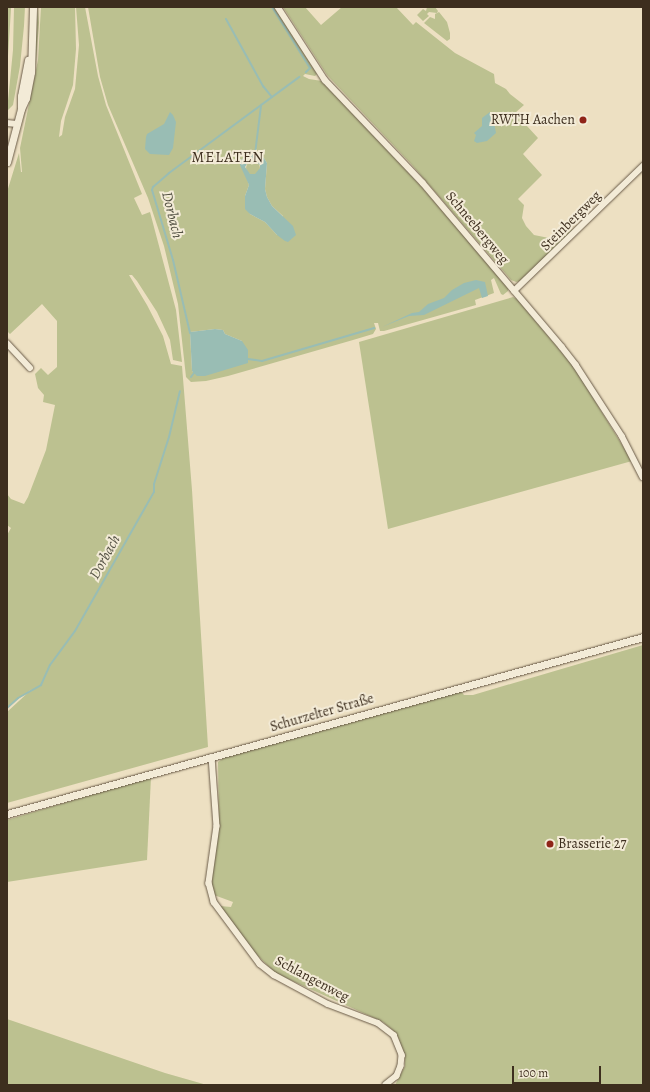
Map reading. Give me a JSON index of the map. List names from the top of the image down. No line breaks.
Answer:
{"streets":{"street":["Steinbergweg","Schneebergweg","Schurzelter Straße","Schlangenweg"]},"crossings":[["Steinbergweg","Schneebergweg"],["Schurzelter Straße","Schlangenweg"]],"districts":["MELATEN"],"water":["Dorbach"],"places":["RWTH Aachen","Brasserie 27"],"scale_bar":"100 m"}
